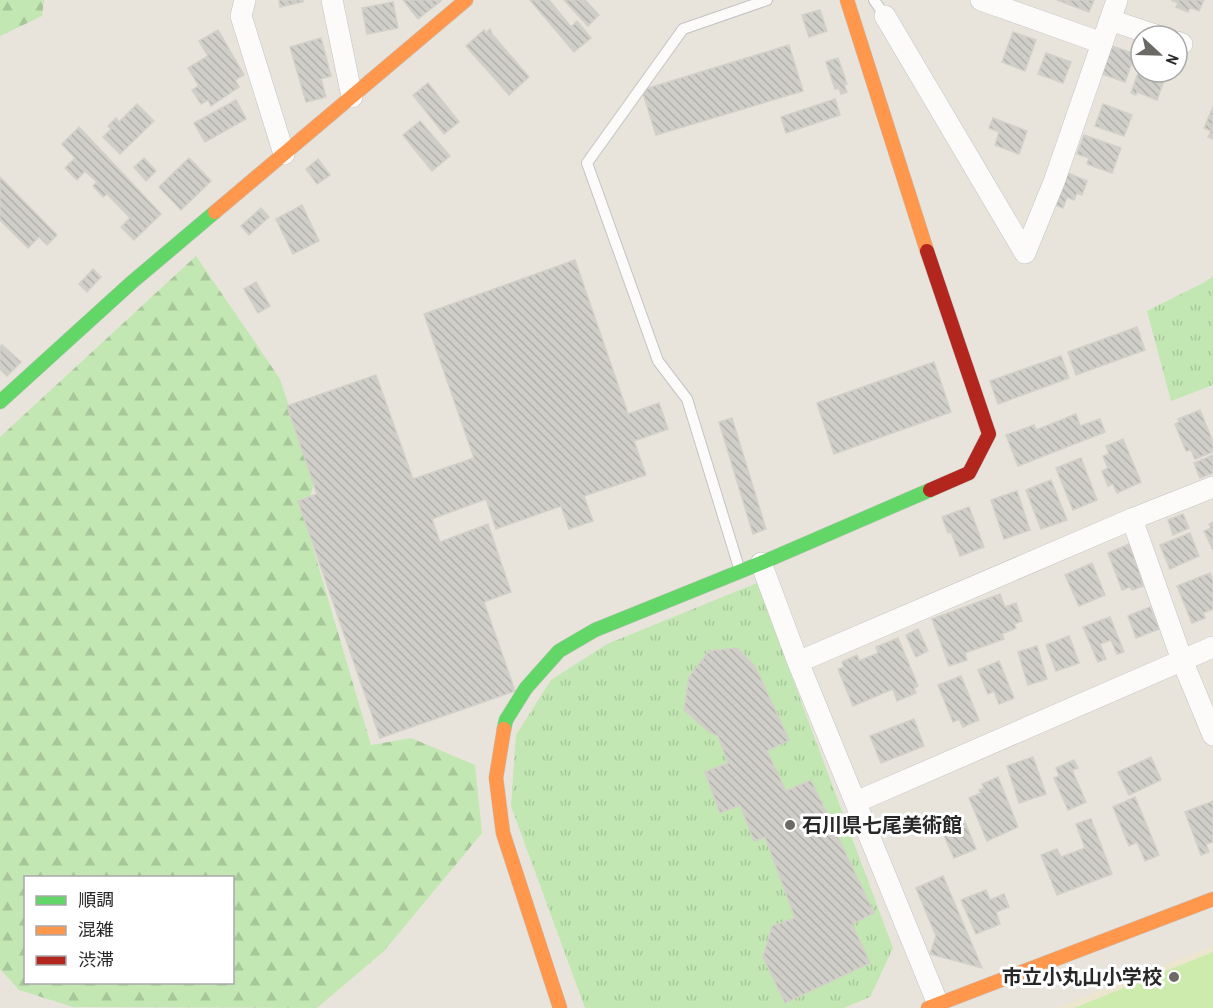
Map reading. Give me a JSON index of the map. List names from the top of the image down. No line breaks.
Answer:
{"places":["石川県七尾美術館","市立小丸山小学校"],"legend":["順調","混雑","渋滞"],"north":"right"}
